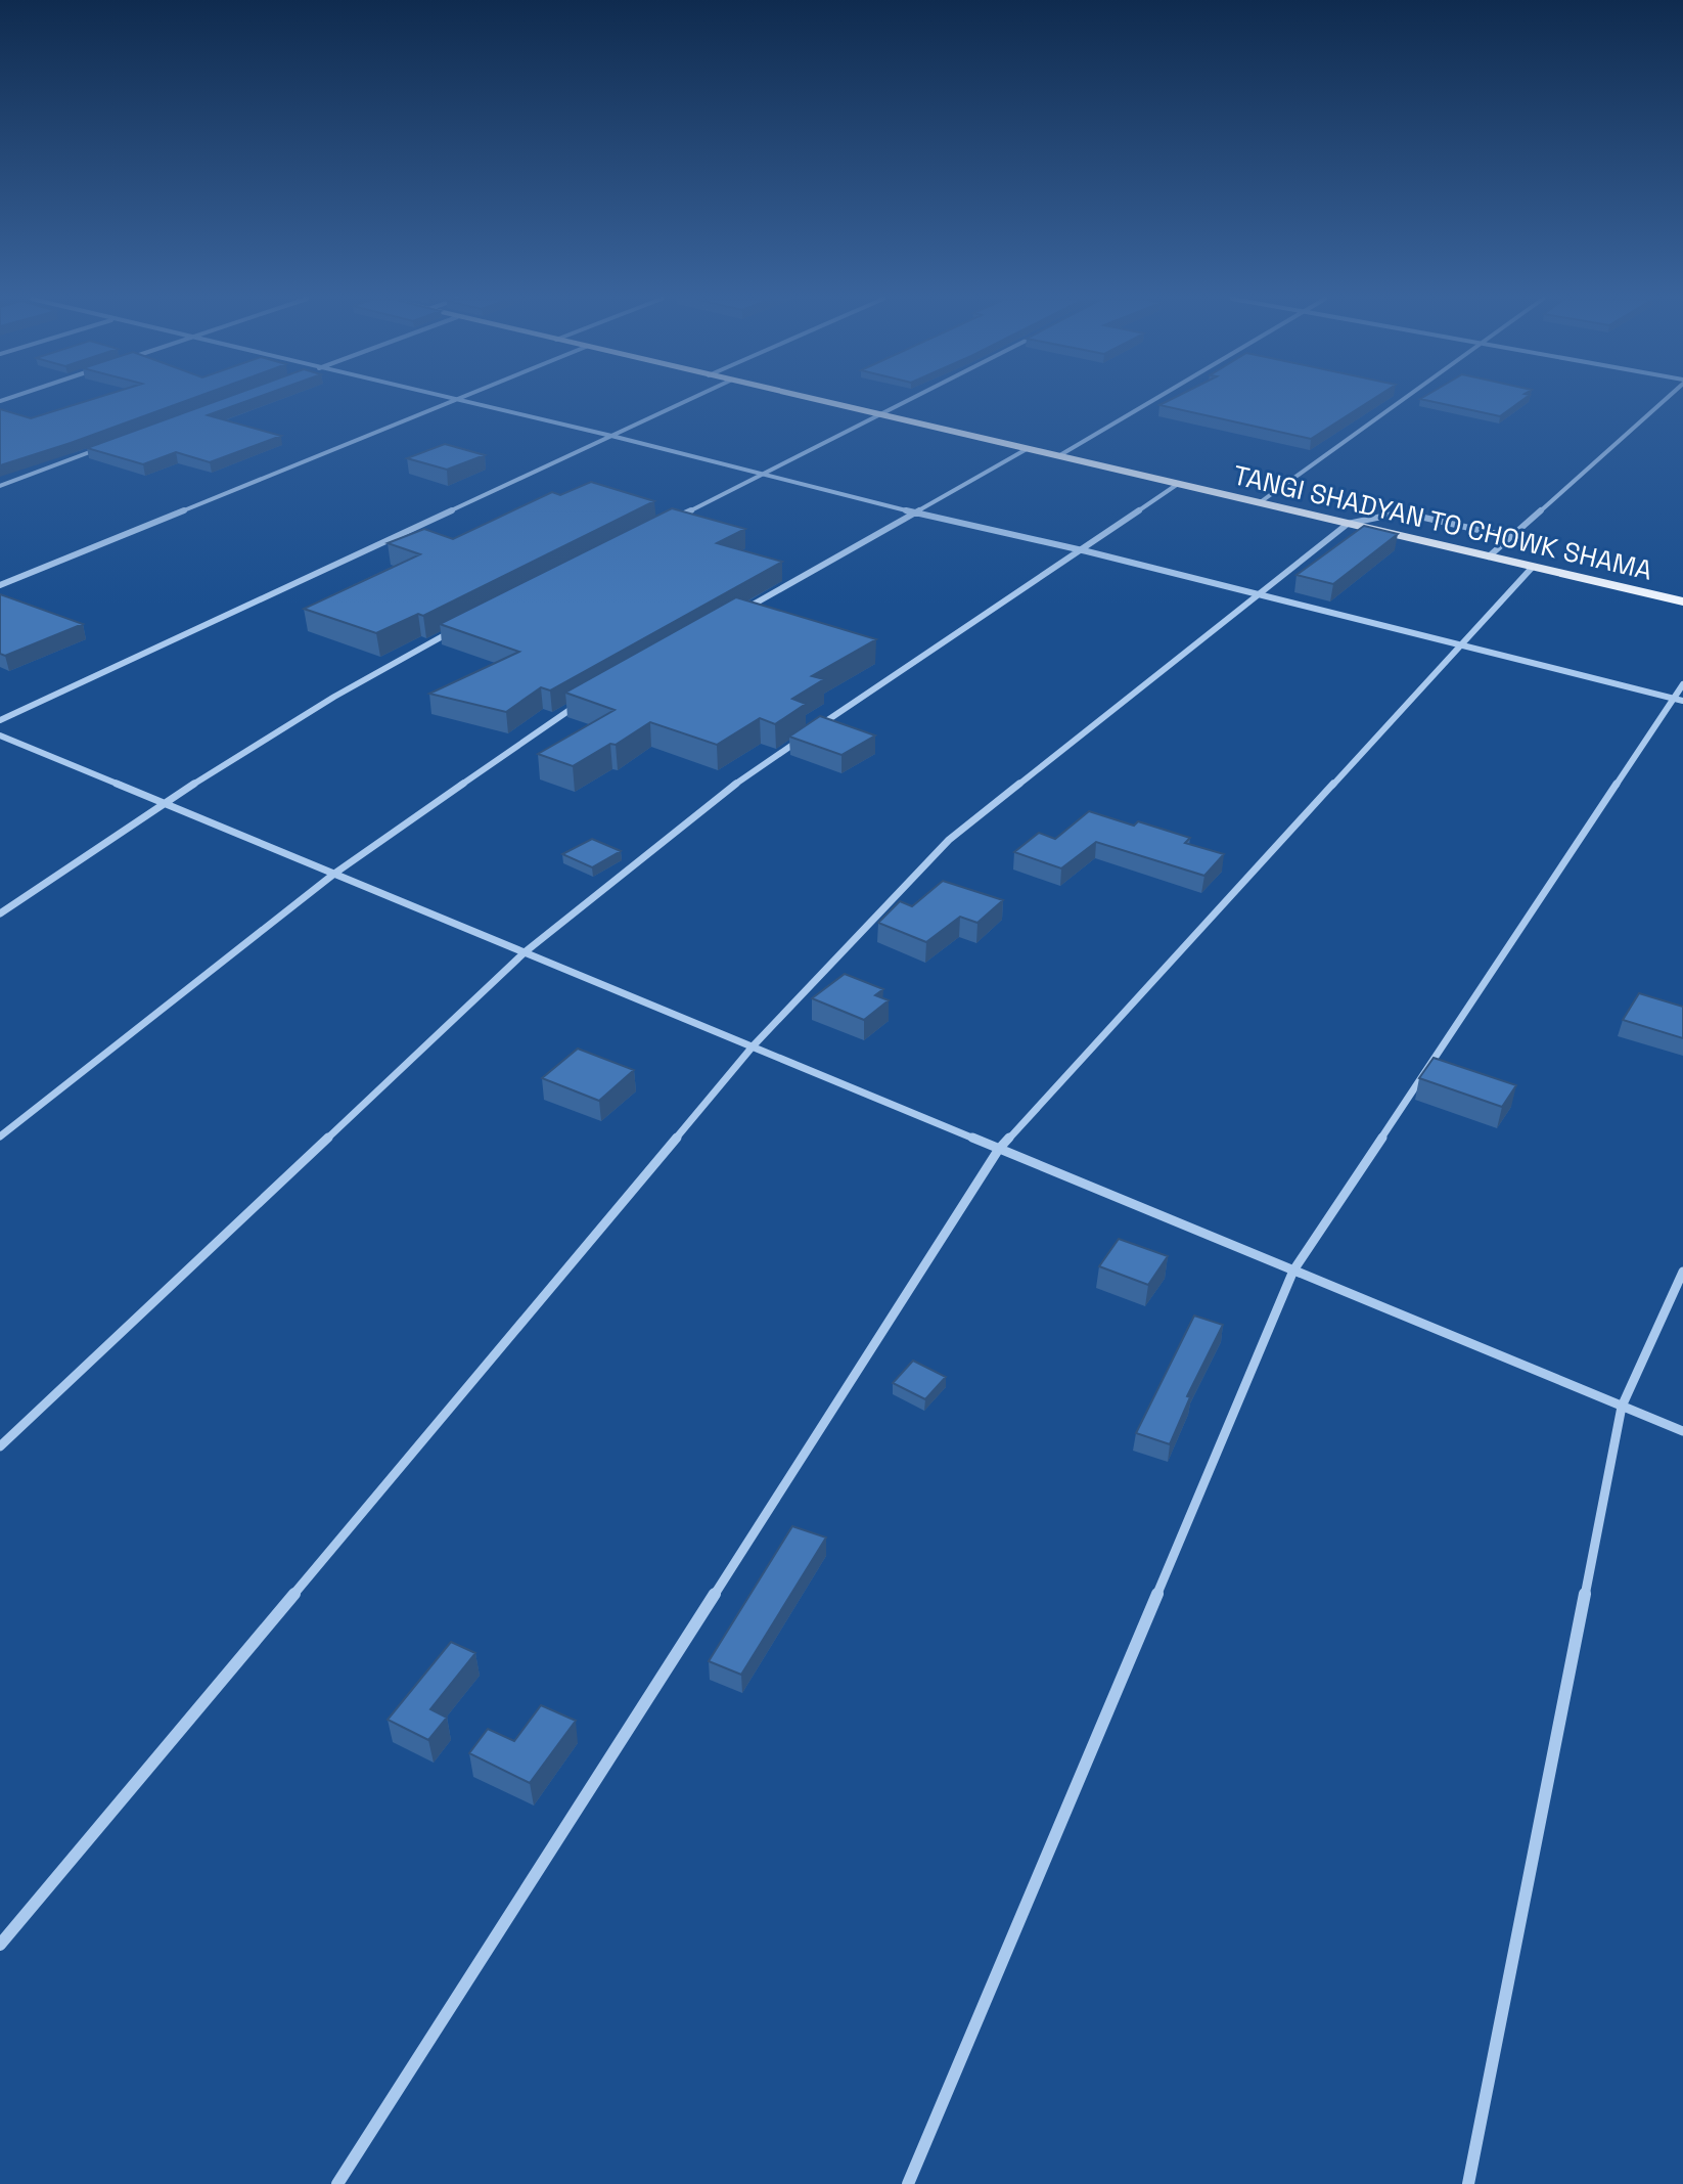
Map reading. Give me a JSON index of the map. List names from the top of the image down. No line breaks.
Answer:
{"streets":{"main road":["TANGI SHADYAN TO CHOWK SHAMA"]}}
